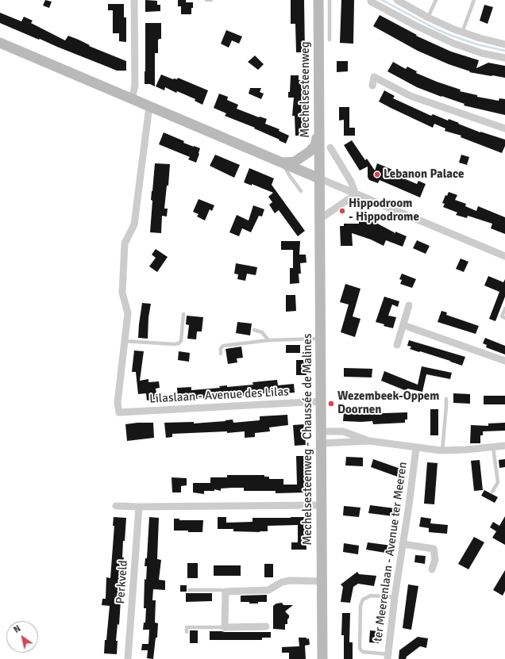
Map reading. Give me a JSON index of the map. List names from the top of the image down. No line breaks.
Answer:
{"streets":{"main road":["Mechelsesteenweg","Mechelsesteenweg - Chaussée de Malines"],"street":["Lilaslaan - Avenue des Lilas","ter Meerenlaan - Avenue ter Meeren","Perkveld"]},"crossings":[["Mechelsesteenweg","Mechelsesteenweg - Chaussée de Malines"],["Lilaslaan - Avenue des Lilas","Mechelsesteenweg - Chaussée de Malines"]],"places":["Lebanon Palace","Hippodroom - Hippodrome","Wezembeek-Oppem Doornen"],"north":"top left"}
